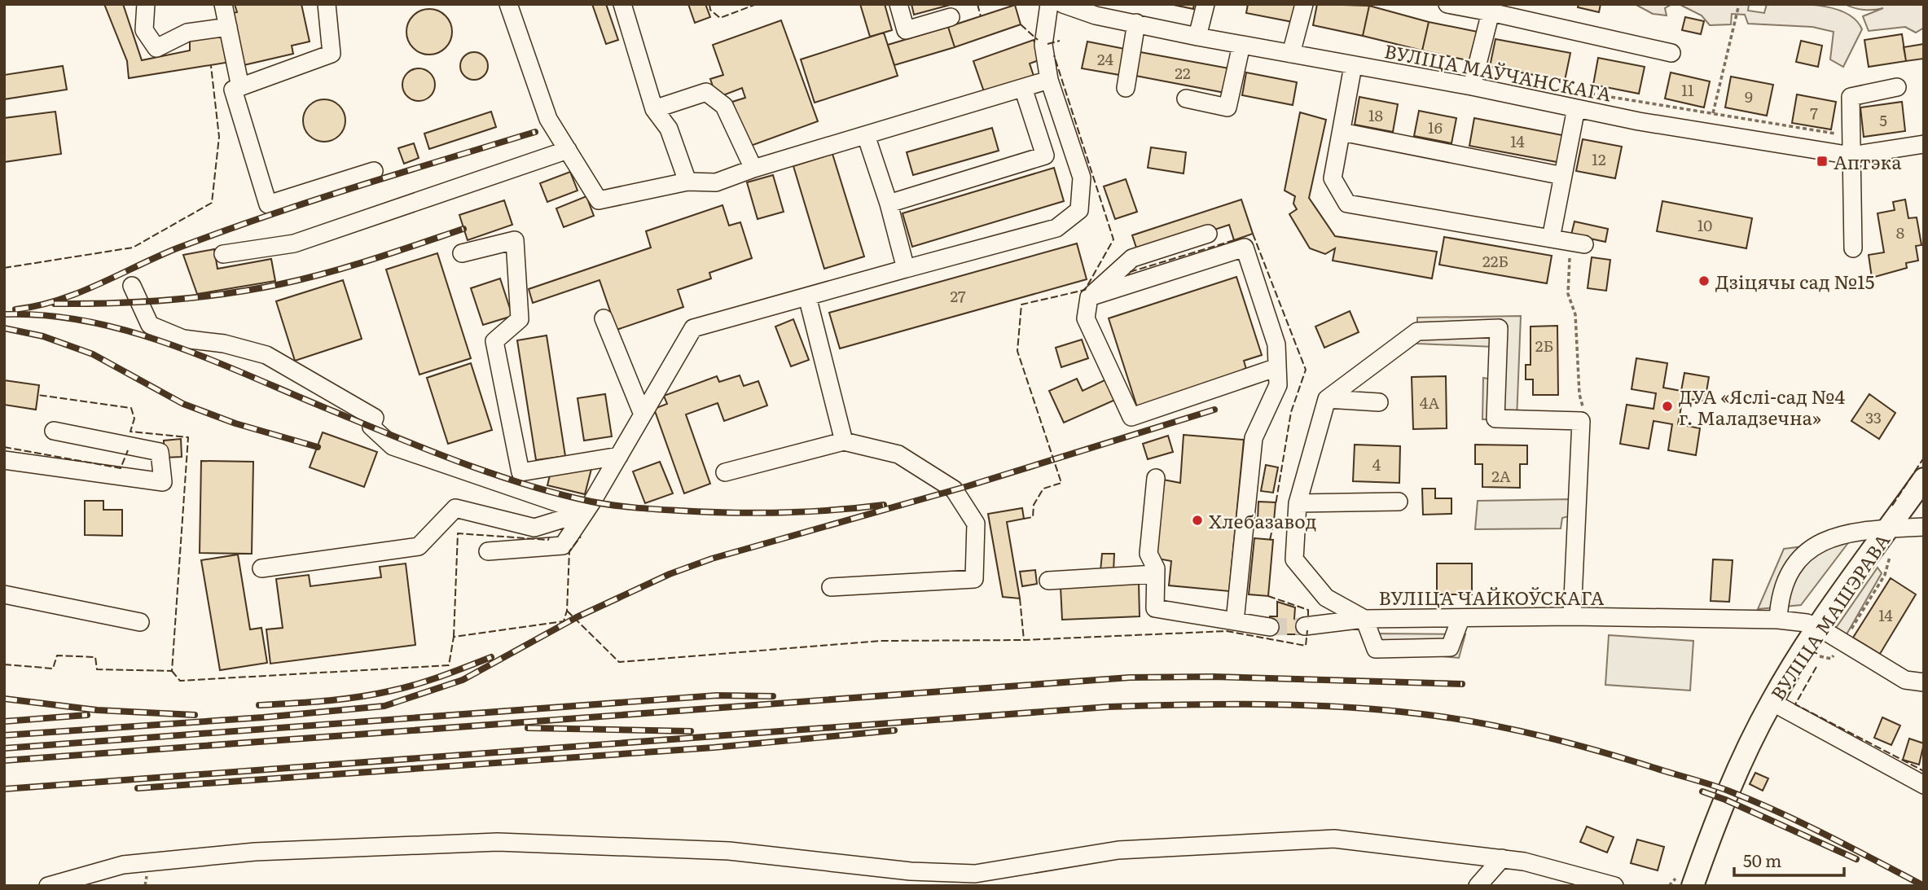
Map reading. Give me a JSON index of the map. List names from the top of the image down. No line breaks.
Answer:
{"streets":{"main road":["ВУЛІЦА МАШЭРАВА"],"street":["ВУЛІЦА МАЎЧАНСКАГА","ВУЛІЦА ЧАЙКОЎСКАГА"]},"crossings":[["ВУЛІЦА ЧАЙКОЎСКАГА","ВУЛІЦА МАШЭРАВА"]],"places":{"transit":["Аптэка"],"other":["Дзіцячы сад №15","ДУА «Яслі-сад №4 г. Маладзечна»","Хлебазавод"]},"house_numbers":["24","22","11","9","7","18","5","16","14","12","10","8","22Б","27","2Б","4А","33","4","2А","14"],"scale_bar":"50 m"}
